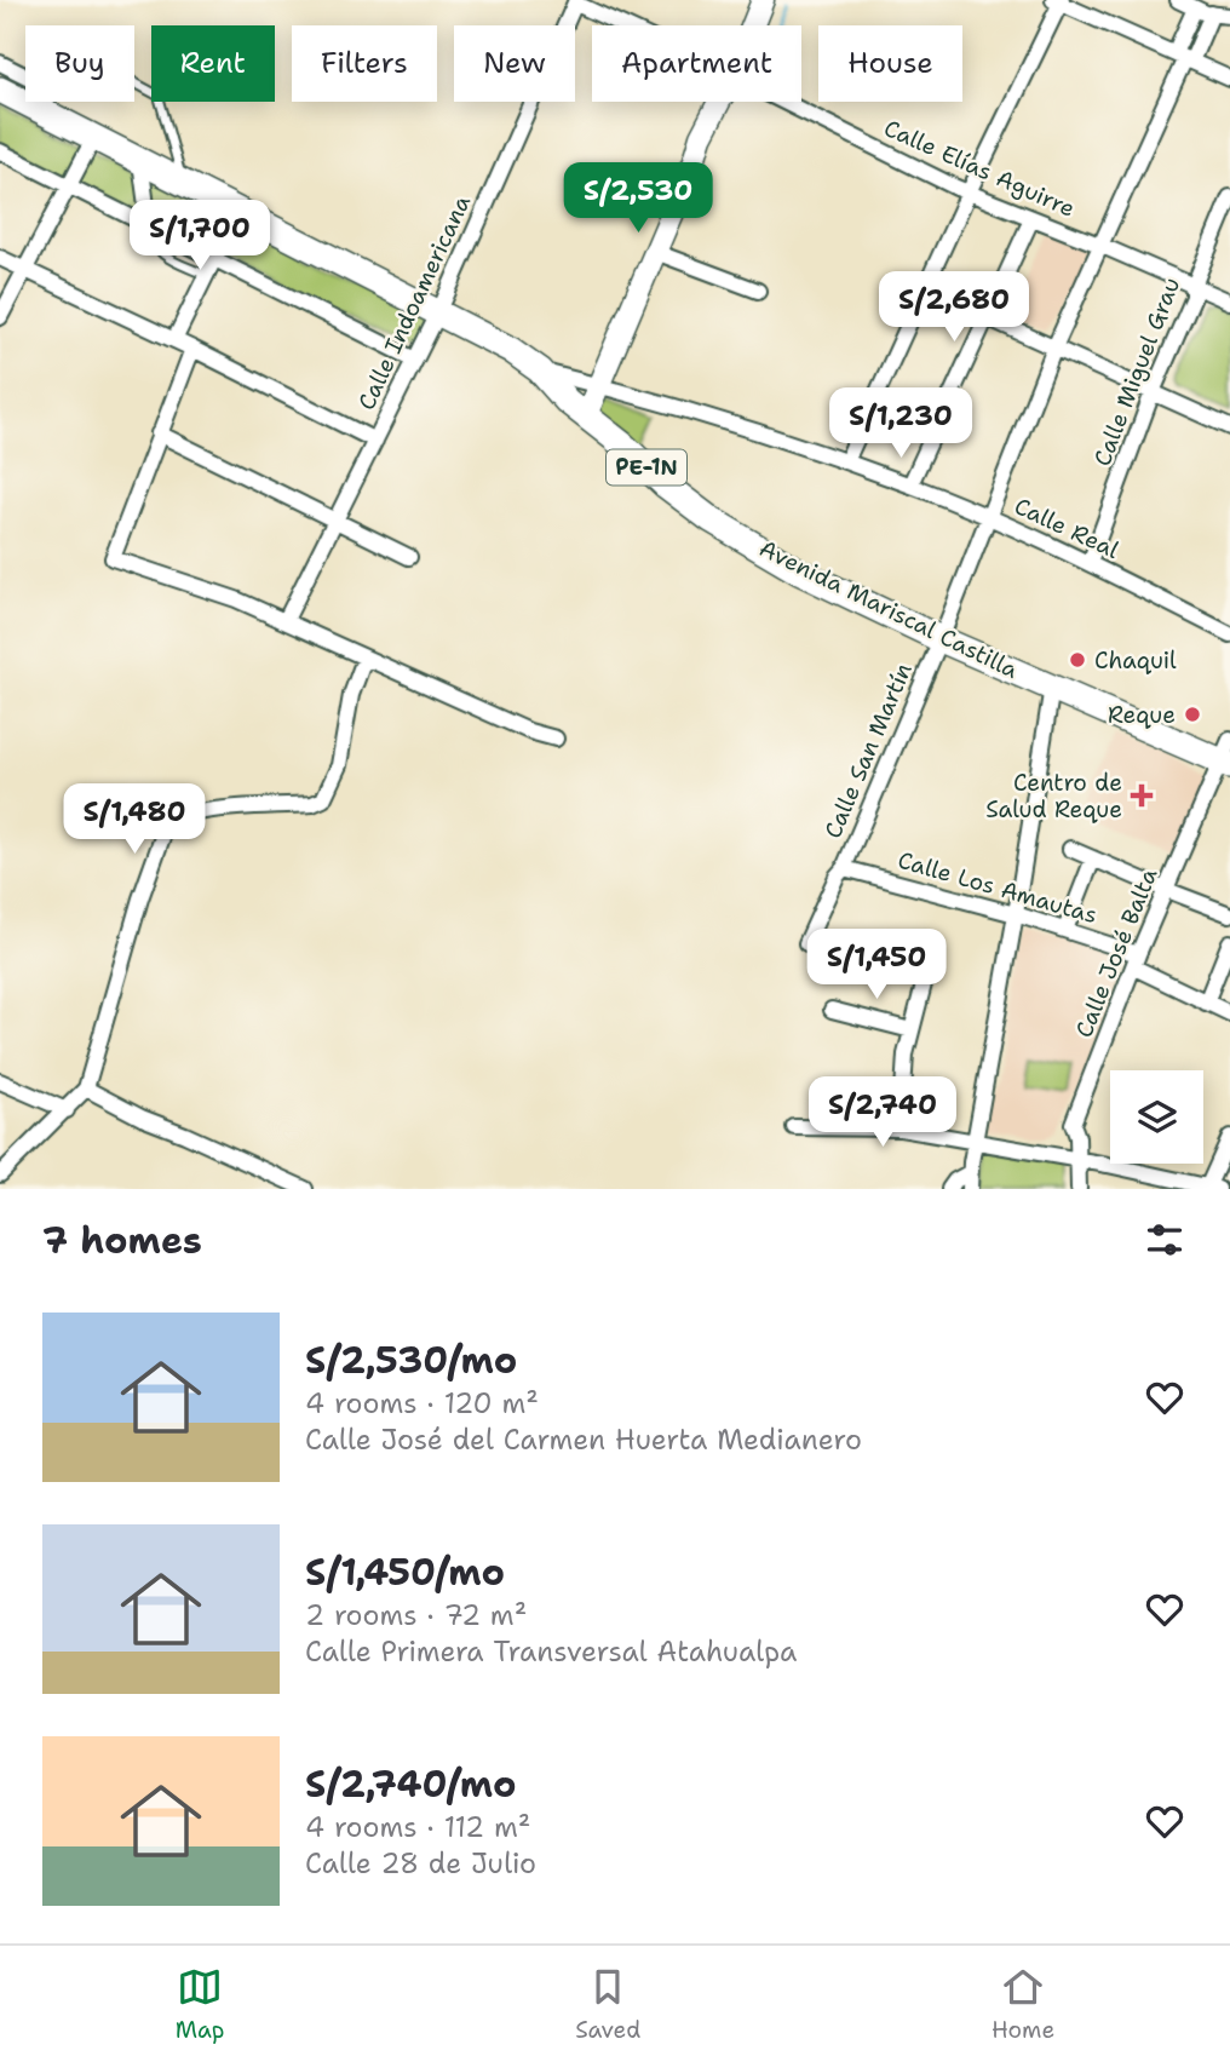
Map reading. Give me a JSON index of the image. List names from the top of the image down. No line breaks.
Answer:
{"streets":{"highway":["PE-1N","Avenida Mariscal Castilla"],"street":["Calle Elías Aguirre","Calle Indoamericana","Calle Miguel Grau","Calle Real","Calle San Martín","Calle Los Amautas","Calle José Balta"]},"crossings":[["Calle Elías Aguirre","Calle Indoamericana"],["Calle Elías Aguirre","Calle Miguel Grau"],["Calle Elías Aguirre","Calle San Martín"],["Calle Indoamericana","Avenida Mariscal Castilla"],["Calle Miguel Grau","Calle Real"],["Calle Real","Avenida Mariscal Castilla"],["Calle Real","Calle San Martín"],["Avenida Mariscal Castilla","Calle San Martín"],["Avenida Mariscal Castilla","Calle José Balta"],["Calle San Martín","Calle Los Amautas"],["Calle Los Amautas","Calle José Balta"]],"places":{"other":["Chaquil","Reque"],"health":["Centro de Salud Reque"]},"page":{"chip":["Buy","Rent","Filters","New","Apartment","House"],"price":["S/2,530","S/1,700","S/2,680","S/1,230","S/1,480","S/1,450","S/2,740"],"heading":"7 homes","list":[{"name":"S/2,530/mo","note":"4 rooms · 120 m² · Calle José del Carmen Huerta Medianero"},{"name":"S/1,450/mo","note":"2 rooms · 72 m² · Calle Primera Transversal Atahualpa"},{"name":"S/2,740/mo","note":"4 rooms · 112 m² · Calle 28 de Julio"}],"tabs":["Map","Saved","Home"]}}
